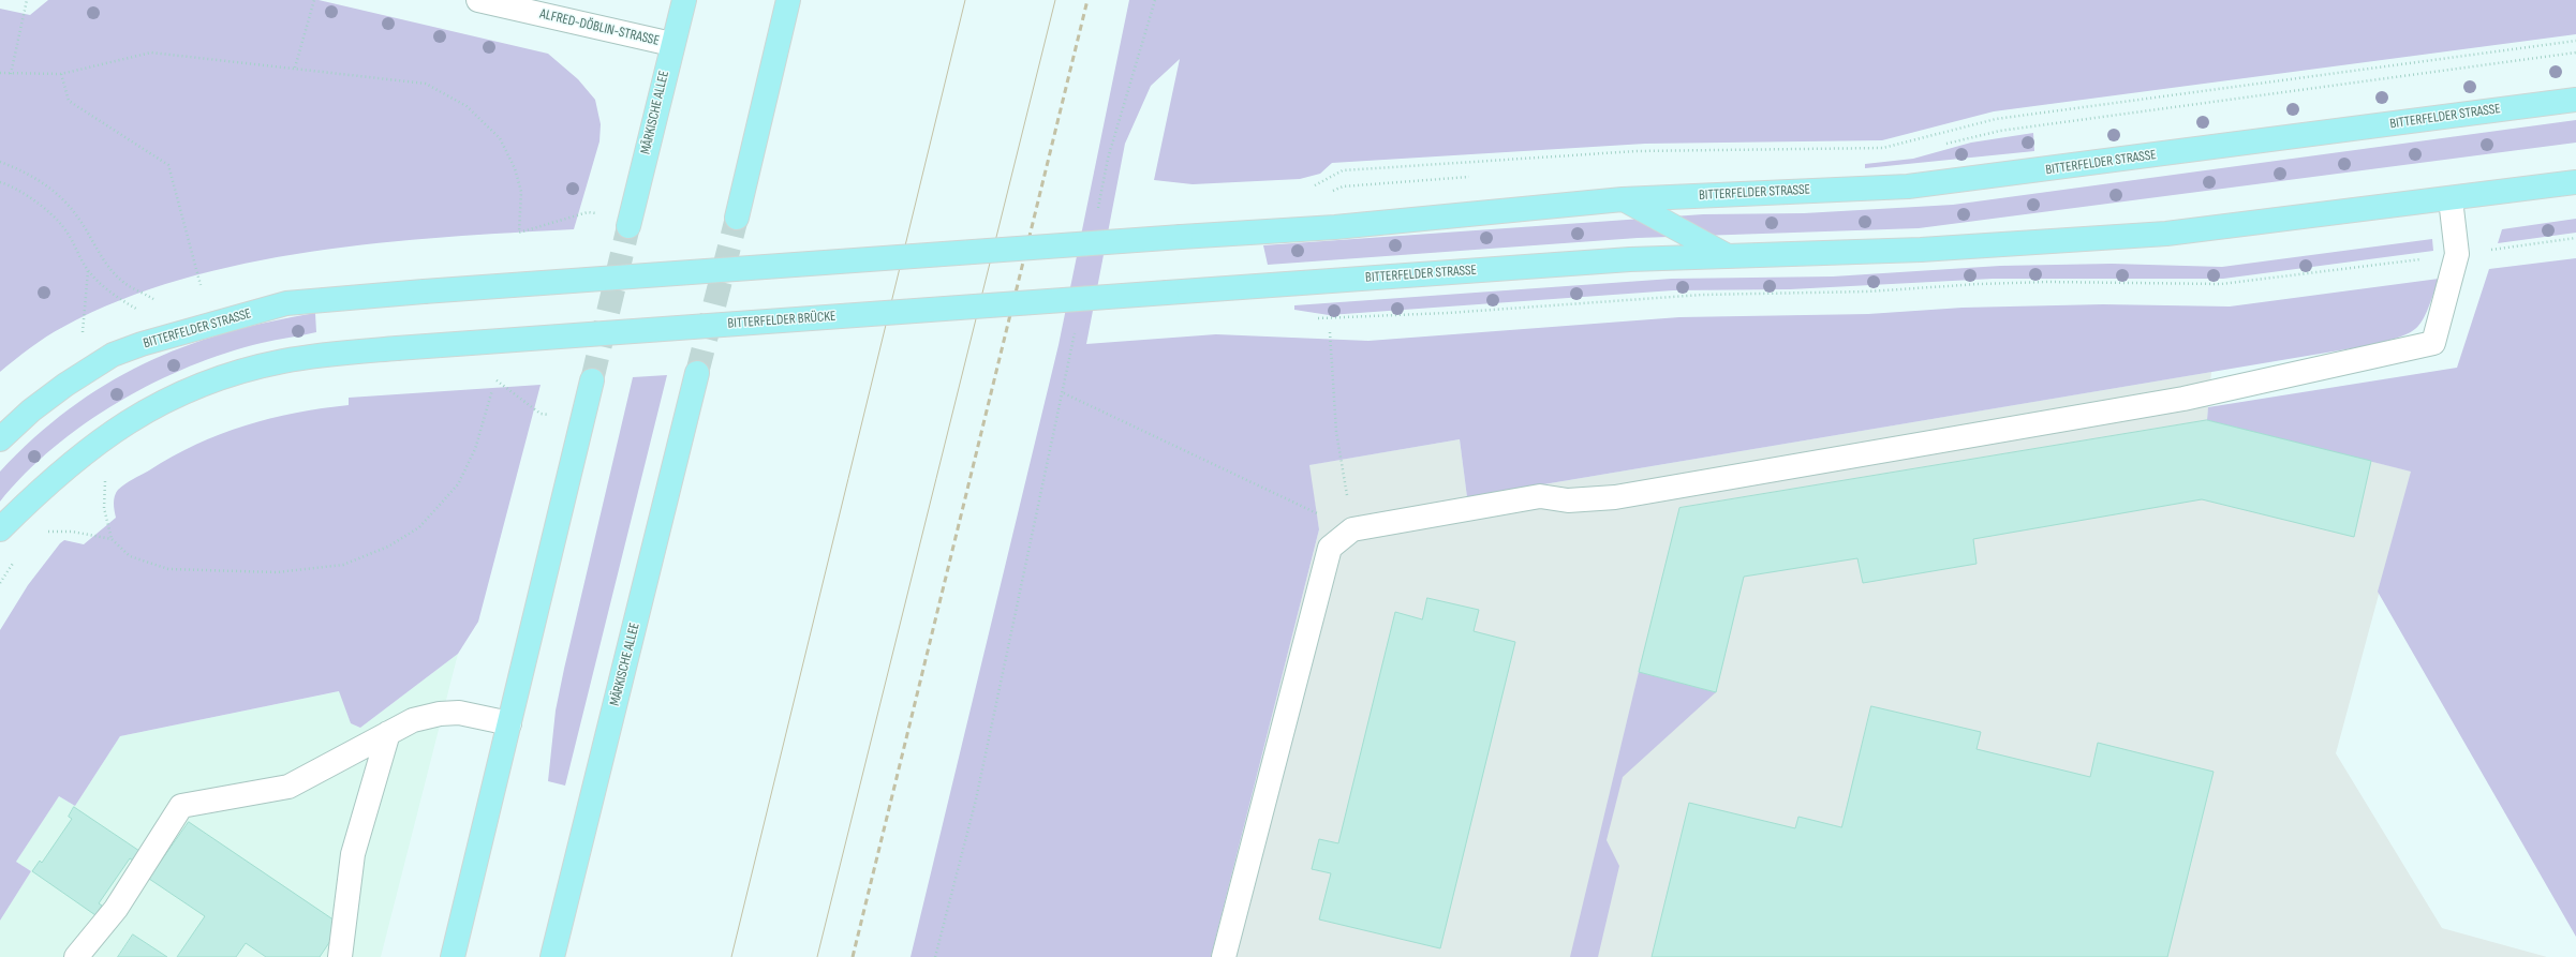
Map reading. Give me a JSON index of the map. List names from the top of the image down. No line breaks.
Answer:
{"streets":{"main road":["MÄRKISCHE ALLEE","BITTERFELDER STRASSE","BITTERFELDER BRÜCKE"],"street":["ALFRED-DÖBLIN-STRASSE"]},"crossings":[["ALFRED-DÖBLIN-STRASSE","MÄRKISCHE ALLEE"],["BITTERFELDER STRASSE","BITTERFELDER BRÜCKE"]]}
